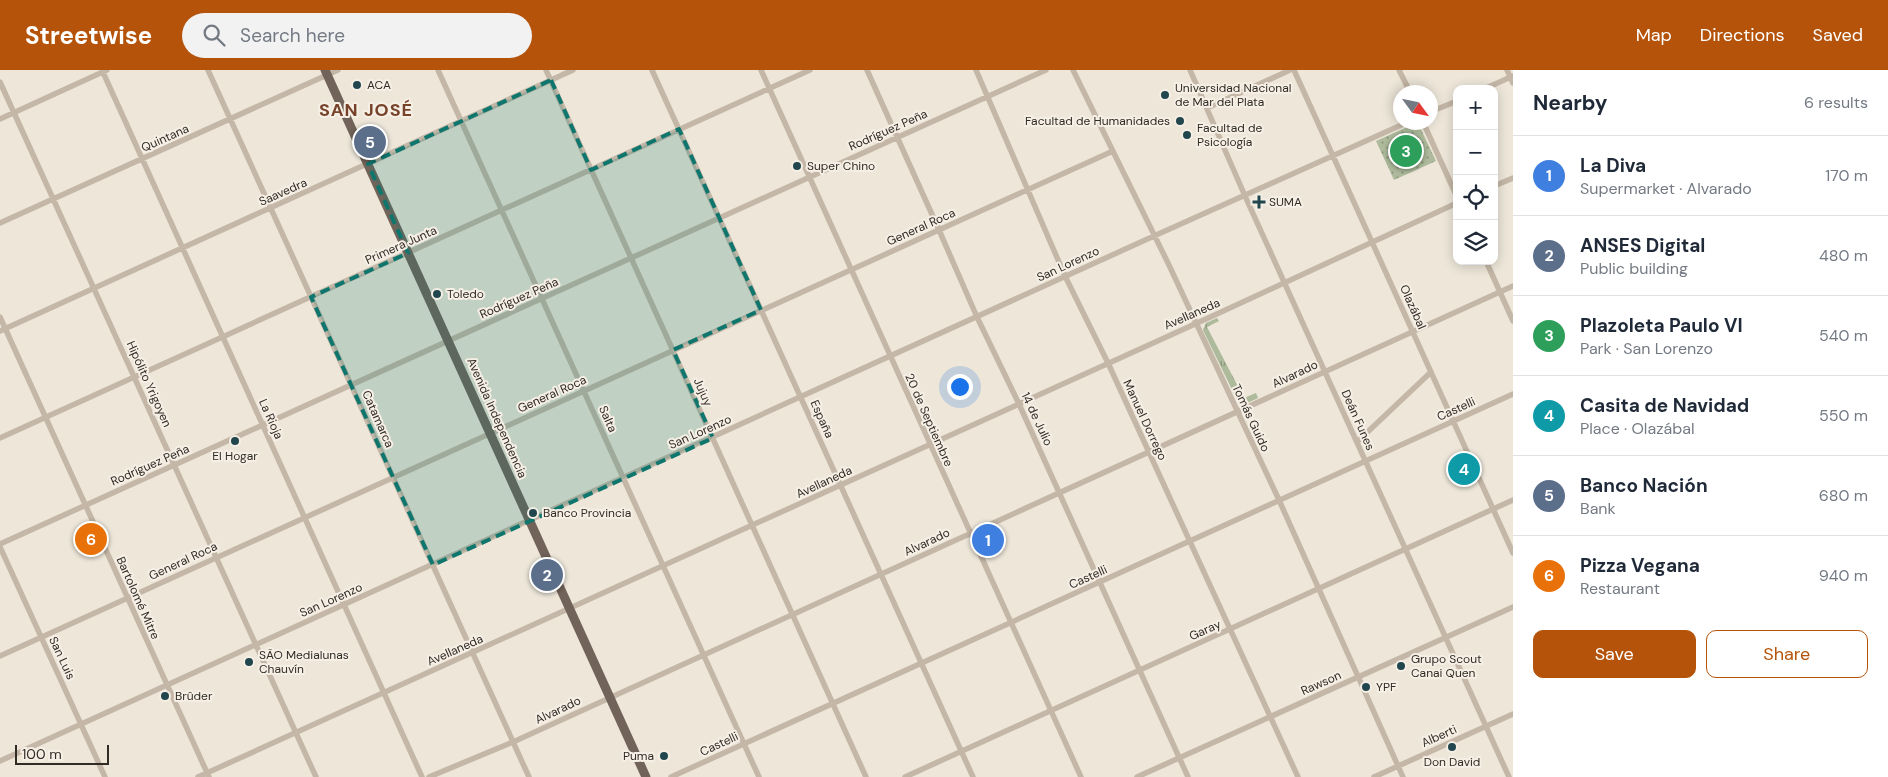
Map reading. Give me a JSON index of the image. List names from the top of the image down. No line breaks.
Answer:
{"streets":{"main road":["Avenida Independencia"],"street":["Rodríguez Peña","Quintana","Saavedra","General Roca","Primera Junta","San Lorenzo","Olazábal","Avellaneda","Alvarado","Hipólito Yrigoyen","Jujuy","Castelli","Tomás Guido","La Rioja","Catamarca","Salta","España","14 de Julio","20 de Septiembre","Manuel Dorrego","Deán Funes","Bartolomé Mitre","Garay","San Luis","Rawson","Alberti"]},"crossings":[["Rodríguez Peña","Hipólito Yrigoyen"],["Rodríguez Peña","Jujuy"],["Rodríguez Peña","Avenida Independencia"],["Rodríguez Peña","La Rioja"],["Rodríguez Peña","Catamarca"],["Rodríguez Peña","Salta"],["Rodríguez Peña","España"],["Rodríguez Peña","14 de Julio"],["Rodríguez Peña","20 de Septiembre"],["Rodríguez Peña","Manuel Dorrego"],["Rodríguez Peña","Bartolomé Mitre"],["Rodríguez Peña","San Luis"],["Quintana","Hipólito Yrigoyen"],["Quintana","Avenida Independencia"],["Quintana","La Rioja"],["Quintana","Catamarca"],["Saavedra","Hipólito Yrigoyen"],["Saavedra","Jujuy"],["Saavedra","Avenida Independencia"],["Saavedra","La Rioja"],["Saavedra","Catamarca"],["Saavedra","Salta"],["Saavedra","Bartolomé Mitre"],["General Roca","Hipólito Yrigoyen"],["General Roca","Jujuy"],["General Roca","Avenida Independencia"],["General Roca","Tomás Guido"],["General Roca","La Rioja"],["General Roca","Catamarca"],["General Roca","Salta"],["General Roca","España"],["General Roca","14 de Julio"],["General Roca","20 de Septiembre"],["General Roca","Manuel Dorrego"],["General Roca","Bartolomé Mitre"],["General Roca","San Luis"],["Primera Junta","Hipólito Yrigoyen"],["Primera Junta","Jujuy"],["Primera Junta","Avenida Independencia"],["Primera Junta","La Rioja"],["Primera Junta","Catamarca"],["Primera Junta","Salta"],["Primera Junta","España"],["Primera Junta","20 de Septiembre"],["Primera Junta","Bartolomé Mitre"],["San Lorenzo","Olazábal"],["San Lorenzo","Hipólito Yrigoyen"],["San Lorenzo","Jujuy"],["San Lorenzo","Avenida Independencia"],["San Lorenzo","Tomás Guido"],["San Lorenzo","La Rioja"],["San Lorenzo","Catamarca"],["San Lorenzo","Salta"],["San Lorenzo","España"],["San Lorenzo","14 de Julio"],["San Lorenzo","20 de Septiembre"],["San Lorenzo","Manuel Dorrego"],["San Lorenzo","Deán Funes"],["San Lorenzo","Bartolomé Mitre"],["San Lorenzo","San Luis"],["Olazábal","Avellaneda"],["Olazábal","Alvarado"],["Olazábal","Castelli"],["Olazábal","Garay"],["Avellaneda","Hipólito Yrigoyen"],["Avellaneda","Jujuy"],["Avellaneda","Avenida Independencia"],["Avellaneda","Tomás Guido"],["Avellaneda","La Rioja"],["Avellaneda","Catamarca"],["Avellaneda","Salta"],["Avellaneda","España"],["Avellaneda","14 de Julio"],["Avellaneda","20 de Septiembre"],["Avellaneda","Manuel Dorrego"],["Avellaneda","Deán Funes"],["Avellaneda","Bartolomé Mitre"],["Alvarado","Jujuy"],["Alvarado","Avenida Independencia"],["Alvarado","Tomás Guido"],["Alvarado","Catamarca"],["Alvarado","Salta"],["Alvarado","España"],["Alvarado","14 de Julio"],["Alvarado","20 de Septiembre"],["Alvarado","Manuel Dorrego"],["Alvarado","Deán Funes"],["Jujuy","Castelli"],["Castelli","Tomás Guido"],["Castelli","Salta"],["Castelli","España"],["Castelli","14 de Julio"],["Castelli","20 de Septiembre"],["Castelli","Manuel Dorrego"],["Castelli","Deán Funes"],["Tomás Guido","Garay"],["Tomás Guido","Rawson"],["Tomás Guido","Alberti"],["España","Garay"],["14 de Julio","Garay"],["14 de Julio","Rawson"],["20 de Septiembre","Garay"],["Manuel Dorrego","Garay"],["Manuel Dorrego","Rawson"],["Deán Funes","Garay"],["Deán Funes","Rawson"],["Deán Funes","Alberti"]],"districts":["SAN JOSÉ"],"places":{"other":["ACA","Universidad Nacional de Mar del Plata","Facultad de Humanidades","Facultad de Psicología","Super Chino","Toledo","El Hogar","Banco Provincia","SÃO Medialunas Chauvín","Grupo Scout Canai Quen","YPF","Brûder","Don David","Puma"],"health":["SUMA"]},"scale_bar":"100 m","north":"bottom right","page":{"header":"Streetwise","search":"Search here","nav":["Map","Directions","Saved"],"heading":["Nearby","6 results"],"map_buttons":["+","−"],"pins":["5","3","4","6","1","2"],"list":[{"mark":"1","name":"La Diva","note":"Supermarket · Alvarado","value":"170 m"},{"mark":"2","name":"ANSES Digital","note":"Public building","value":"480 m"},{"mark":"3","name":"Plazoleta Paulo VI","note":"Park · San Lorenzo","value":"540 m"},{"mark":"4","name":"Casita de Navidad","note":"Place · Olazábal","value":"550 m"},{"mark":"5","name":"Banco Nación","note":"Bank","value":"680 m"},{"mark":"6","name":"Pizza Vegana","note":"Restaurant","value":"940 m"}],"buttons":["Save","Share"],"scale":"100 m"}}
